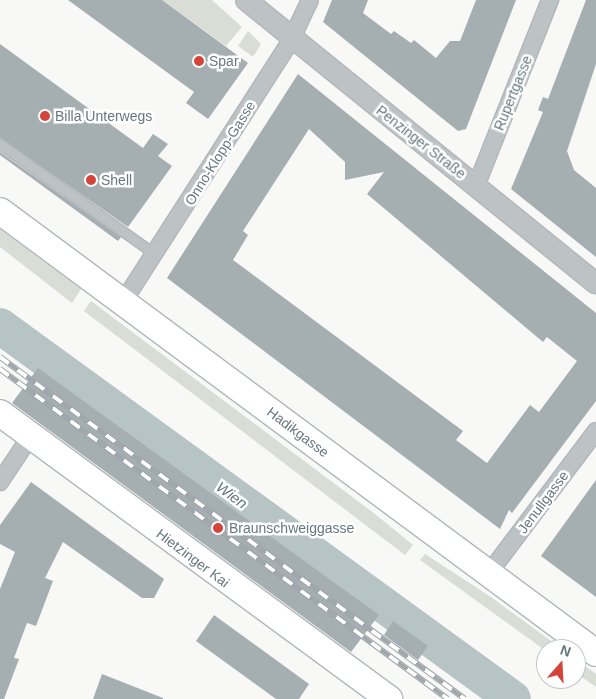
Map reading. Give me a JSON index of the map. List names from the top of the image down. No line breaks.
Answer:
{"streets":{"main road":["Hadikgasse","Hietzinger Kai"],"street":["Rupertgasse","Penzinger Straße","Onno-Klopp-Gasse","Jenullgasse"]},"crossings":[["Rupertgasse","Penzinger Straße"],["Penzinger Straße","Onno-Klopp-Gasse"],["Onno-Klopp-Gasse","Hadikgasse"],["Hadikgasse","Jenullgasse"]],"water":["Wien"],"places":["Spar","Billa Unterwegs","Shell","Braunschweiggasse"],"north":"top"}
